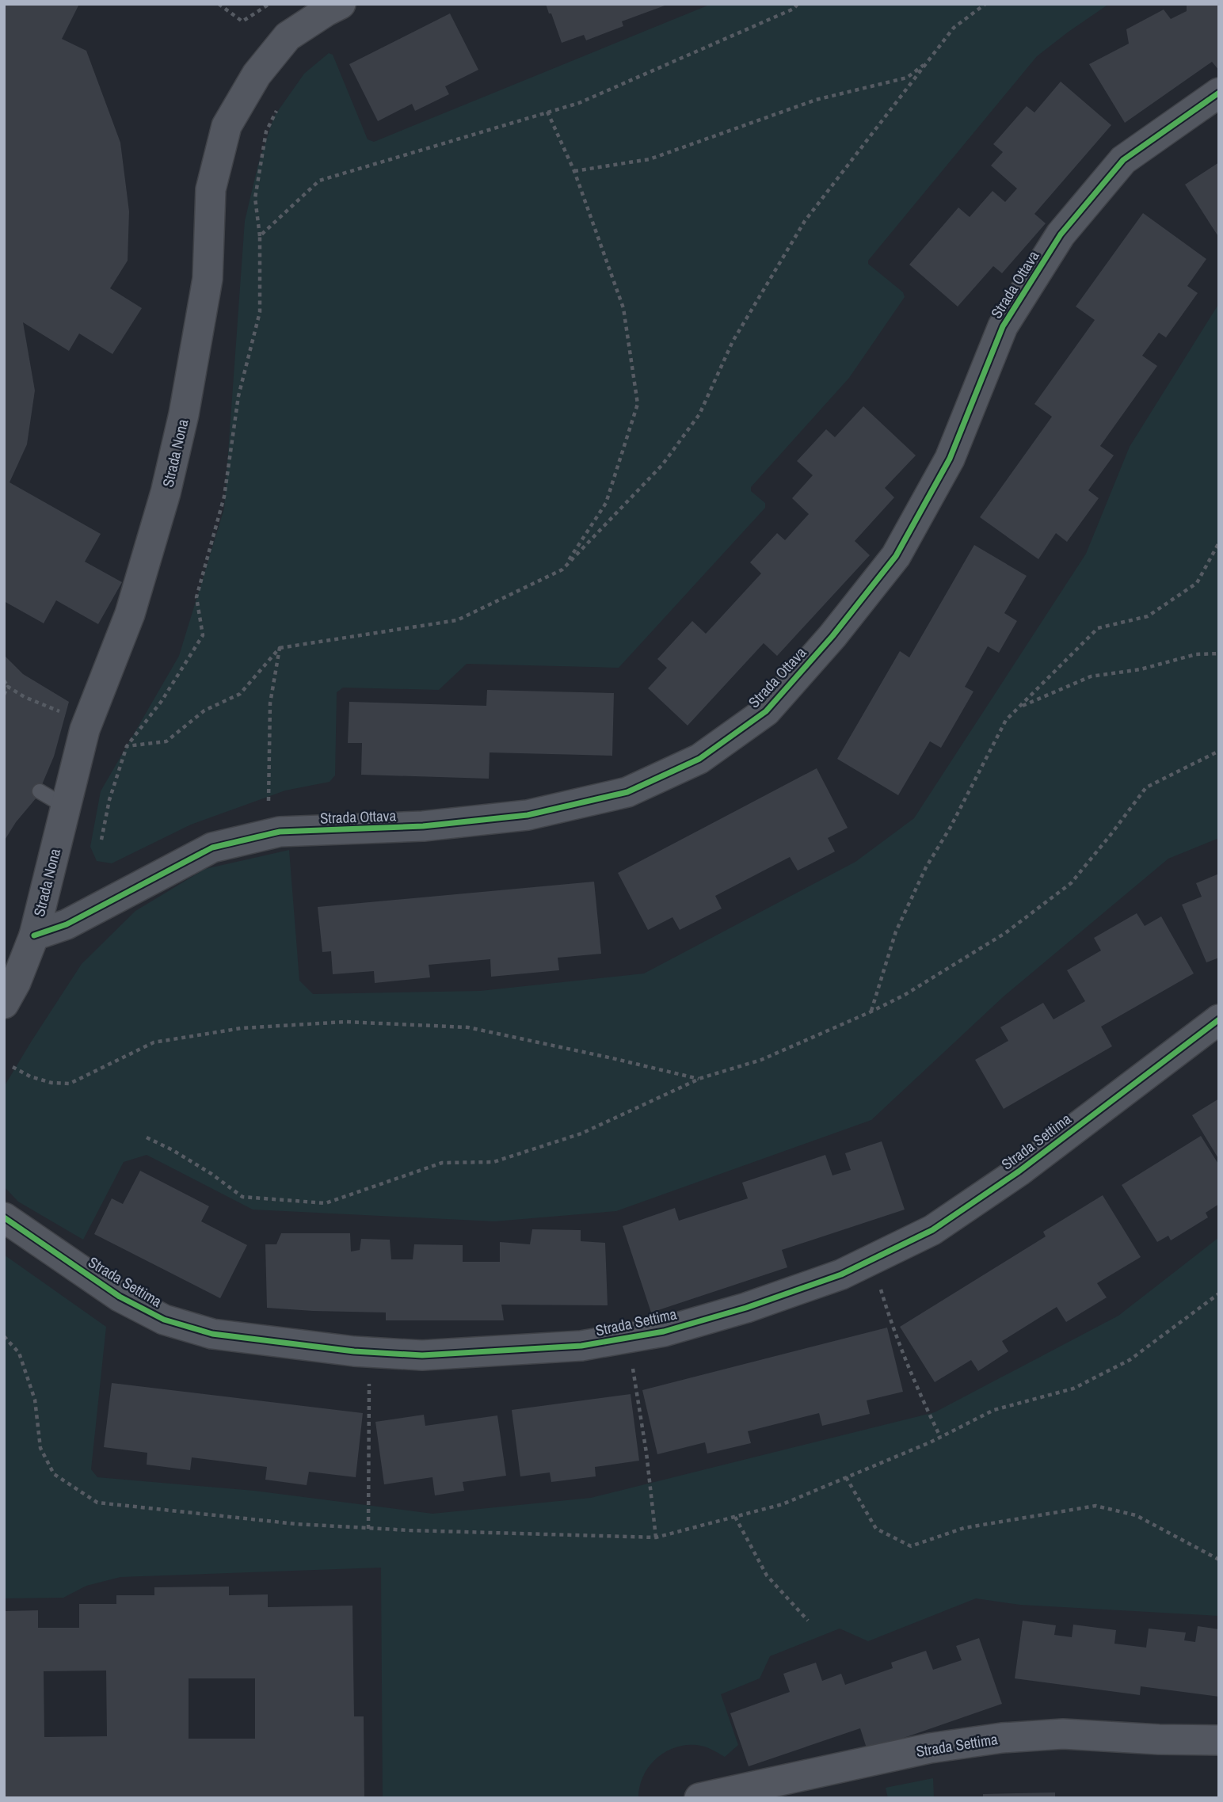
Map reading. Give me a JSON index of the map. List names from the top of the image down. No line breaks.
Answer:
{"streets":{"street":["Strada Ottava","Strada Nona","Strada Settima"]},"crossings":[["Strada Ottava","Strada Nona"]]}
